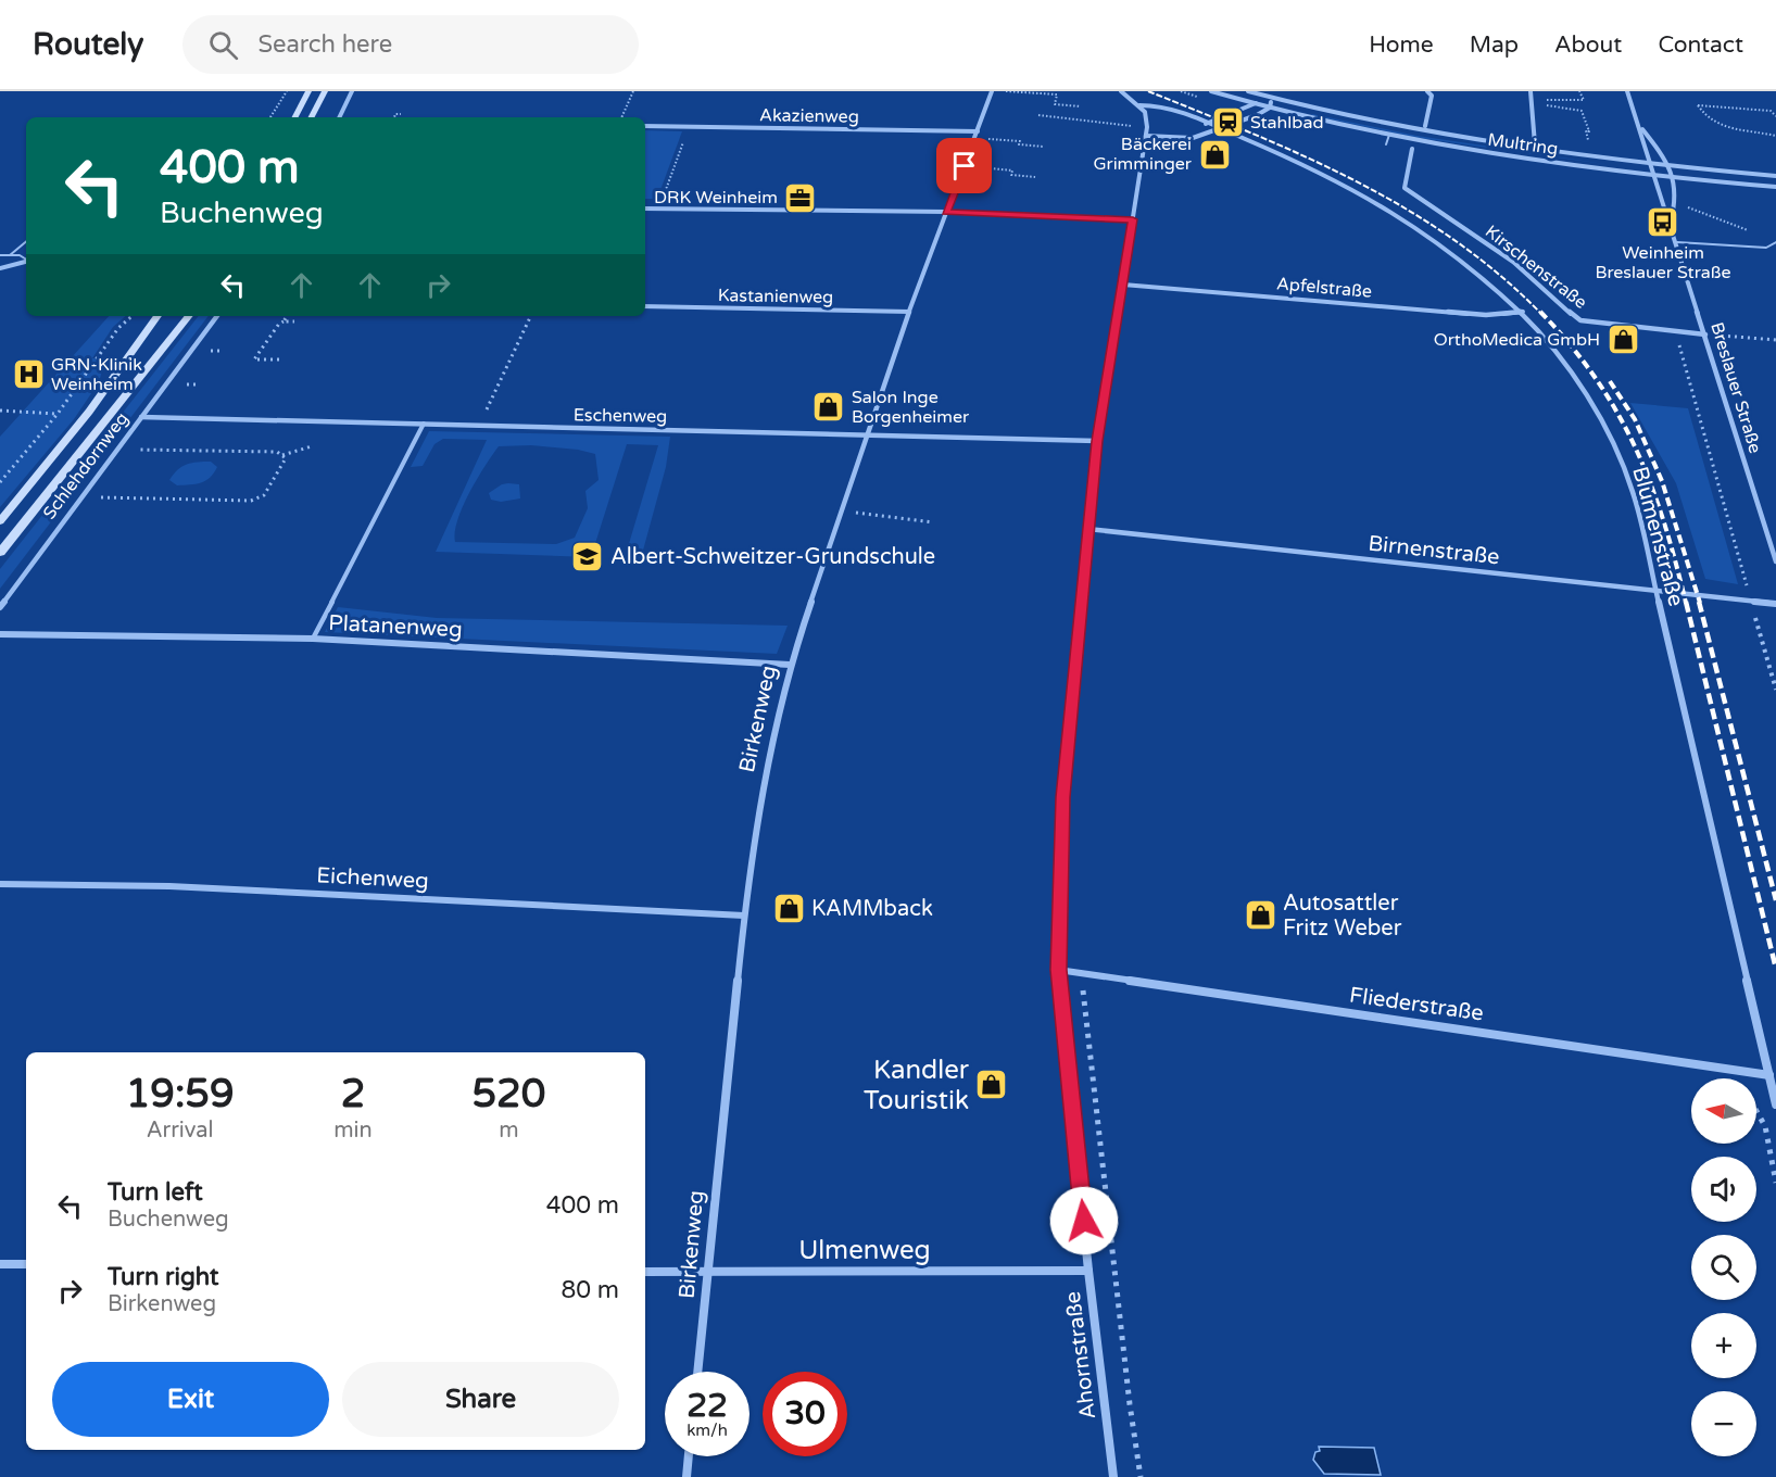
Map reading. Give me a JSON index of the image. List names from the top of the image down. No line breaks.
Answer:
{"streets":{"street":["Akazienweg","Multring","Kirschenstraße","Apfelstraße","Kastanienweg","Breslauer Straße","Eschenweg","Schlehdornweg","Blumenstraße","Birnenstraße","Platanenweg","Birkenweg","Eichenweg","Fliederstraße","Ulmenweg","Ahornstraße"]},"crossings":[["Akazienweg","Birkenweg"],["Multring","Breslauer Straße"],["Multring","Blumenstraße"],["Multring","Ahornstraße"],["Kirschenstraße","Breslauer Straße"],["Apfelstraße","Blumenstraße"],["Apfelstraße","Ahornstraße"],["Kastanienweg","Birkenweg"],["Eschenweg","Schlehdornweg"],["Eschenweg","Birkenweg"],["Eschenweg","Ahornstraße"],["Blumenstraße","Birnenstraße"],["Blumenstraße","Fliederstraße"],["Blumenstraße","Ahornstraße"],["Birnenstraße","Ahornstraße"],["Platanenweg","Birkenweg"],["Birkenweg","Eichenweg"],["Birkenweg","Ulmenweg"],["Fliederstraße","Ahornstraße"],["Ulmenweg","Ahornstraße"]],"places":{"station":["Stahlbad"],"shop":["Bäckerei Grimminger","OrthoMedica GmbH","Salon Inge Borgenheimer","KAMMback","Autosattler Fritz Weber","Kandler Touristik"],"office":["DRK Weinheim"],"bus stop":["Weinheim Breslauer Straße"],"hospital":["GRN-Klinik Weinheim"],"school or university":["Albert-Schweitzer-Grundschule"]},"north":"left","page":{"header":"Routely","search":"Search here","nav":["Home","Map","About","Contact"],"turn":["400 m","Buchenweg"],"eta":["19:59","Arrival","2","min","520","m"],"map_buttons":["+","−"],"list":[{"name":"Turn left","note":"Buchenweg","value":"400 m"},{"name":"Turn right","note":"Birkenweg","value":"80 m"}],"buttons":["Exit","Share"],"speed":"22 km/h","limit":"30"}}
